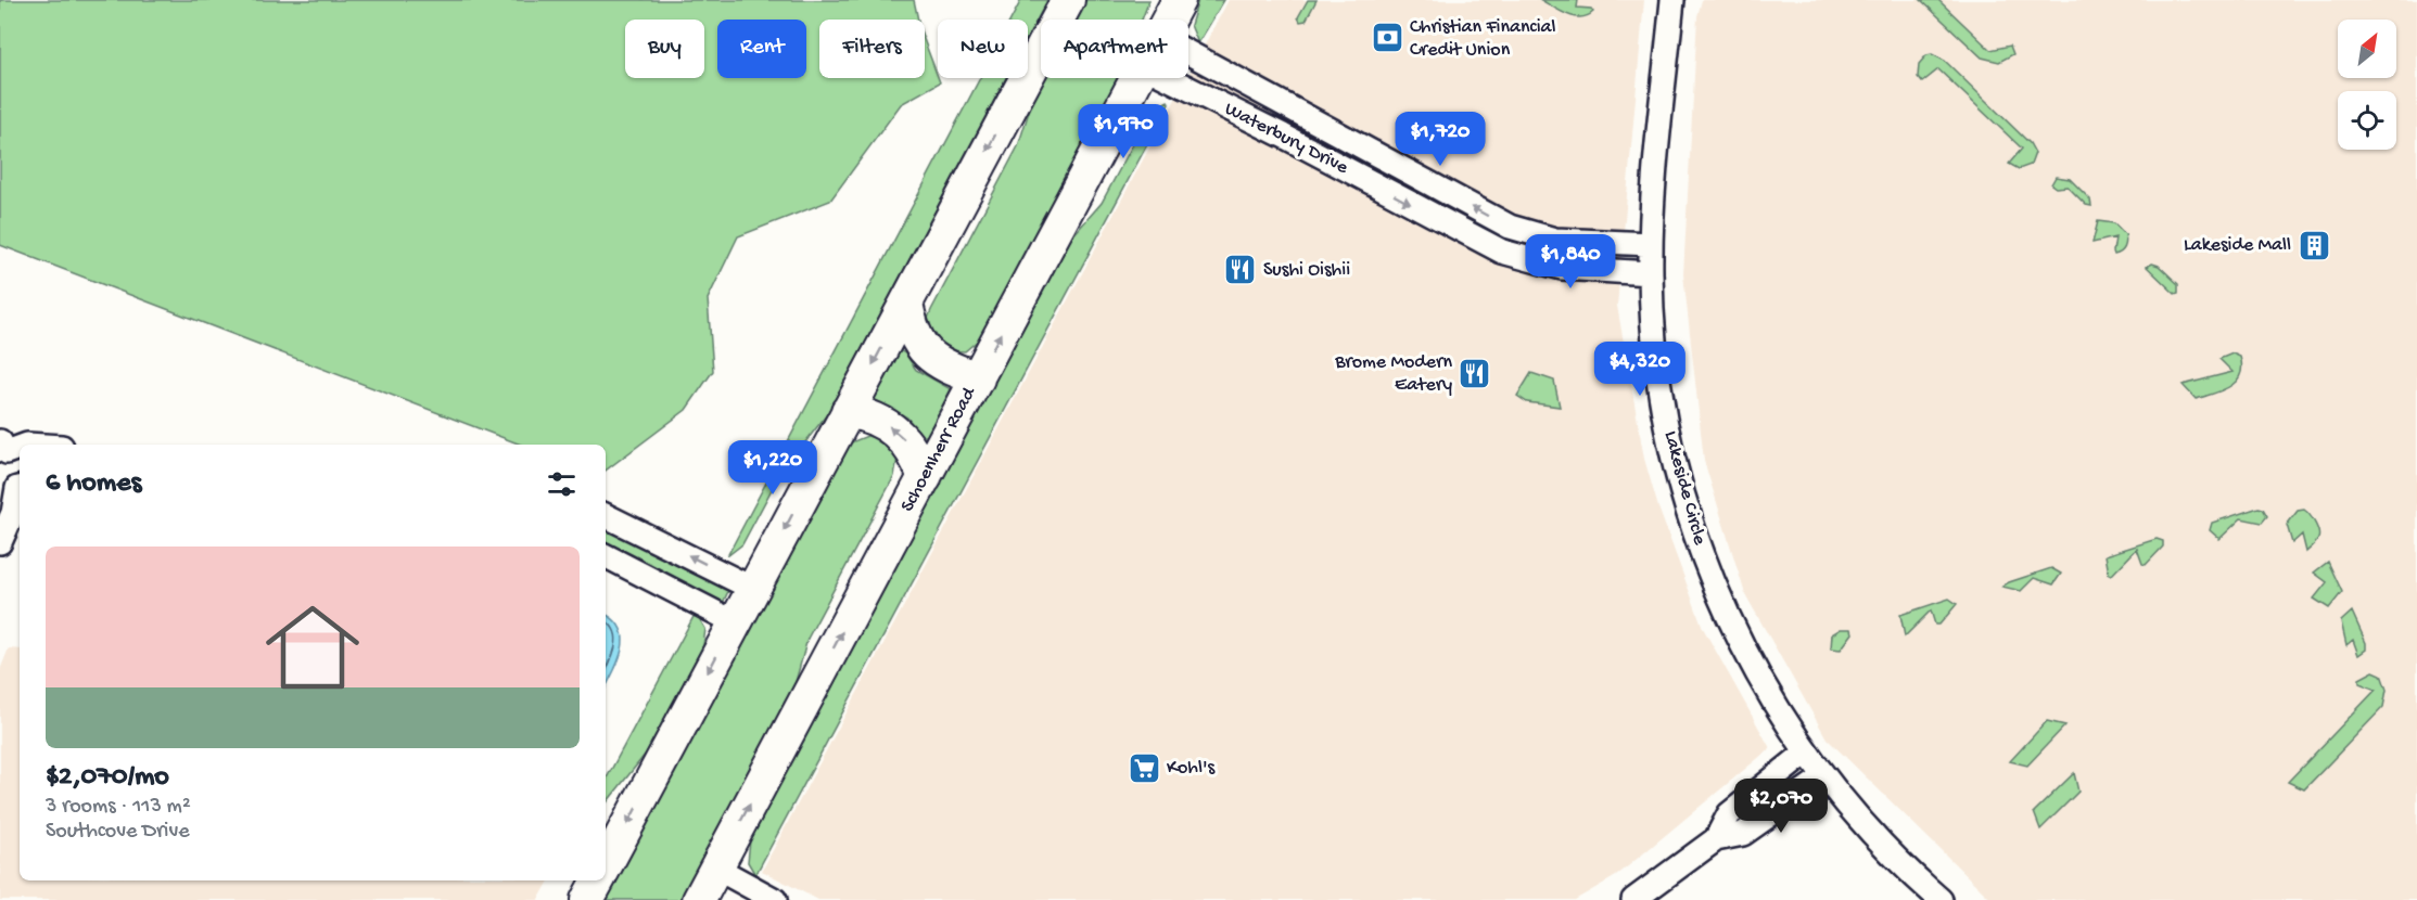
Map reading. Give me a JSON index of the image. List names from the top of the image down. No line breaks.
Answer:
{"streets":{"main road":["Schoenherr Road"],"street":["Waterbury Drive","Lakeside Circle"]},"crossings":[["Waterbury Drive","Lakeside Circle"]],"places":{"bank":["Christian Financial Credit Union"],"building":["Lakeside Mall"],"restaurant":["Sushi Oishii","Brome Modern Eatery"],"supermarket":["Kohl's"]},"north":"top right","page":{"chip":["Buy","Rent","Filters","New","Apartment"],"price":["$1,970","$1,720","$1,840","$4,320","$1,220","$2,070"],"heading":"6 homes","list":[{"name":"$2,070/mo","note":"3 rooms · 113 m² · Southcove Drive"}]}}
